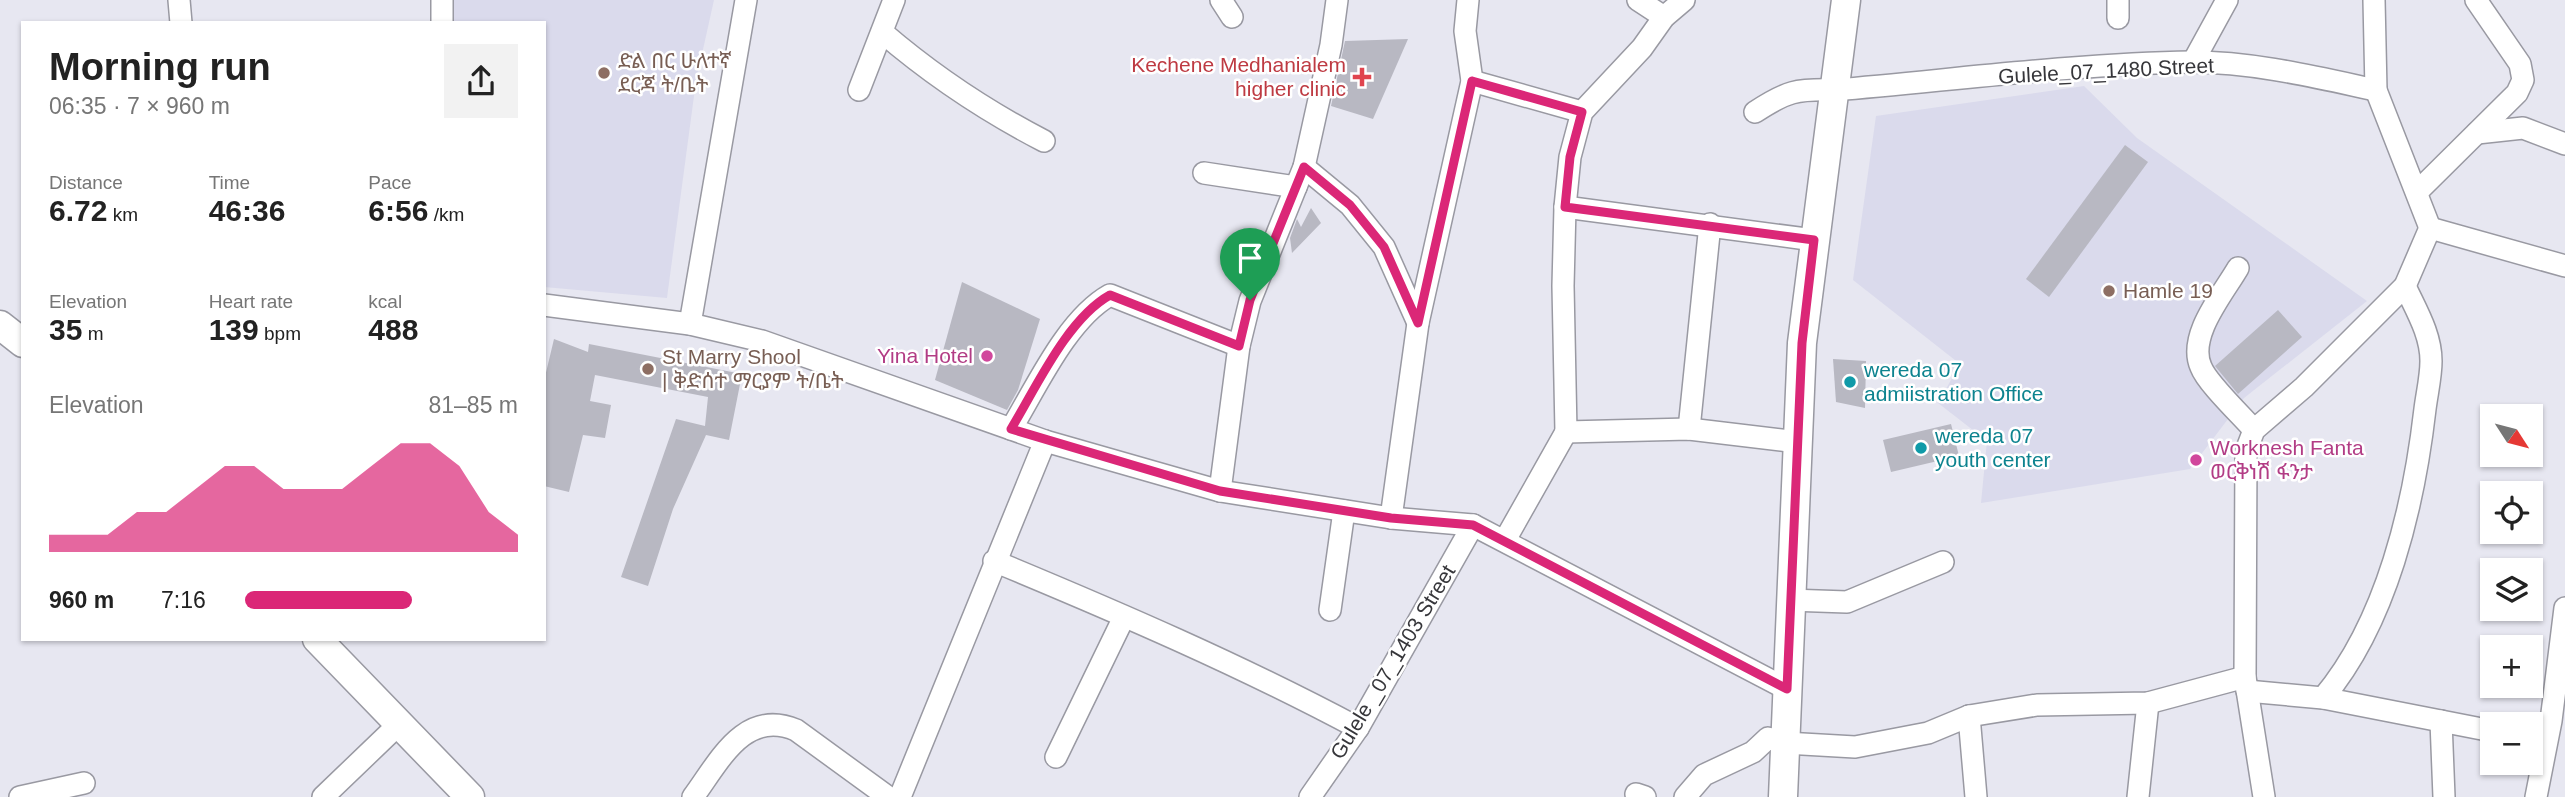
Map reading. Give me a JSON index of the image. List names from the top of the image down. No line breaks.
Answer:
{"streets":{"street":["Gulele_07_1480 Street","Gulele _07_1403 Street"]},"places":{"other":["ድል በር ሁለተኛ ደርጃ ት/ቤት","Hamle 19","Yina Hotel","St Marry Shool | ቅድሰተ ማርያም ት/ቤት","wereda 07 admiistration Office","wereda 07 youth center","Worknesh Fanta ወርቅነሽ ፋንታ"],"health":["Kechene Medhanialem higher clinic"]},"north":"bottom right","page":{"heading":["Morning run","06:35 · 7 × 960 m"],"stats":[["Distance","6.72 km"],["Time","46:36"],["Pace","6:56 /km"],["Elevation","35 m"],["Heart rate","139 bpm"],["kcal","488"]],"chart":["Elevation","81–85 m"],"map_buttons":["+","−"],"list":[{"name":"960 m","note":"7:16"}]}}
